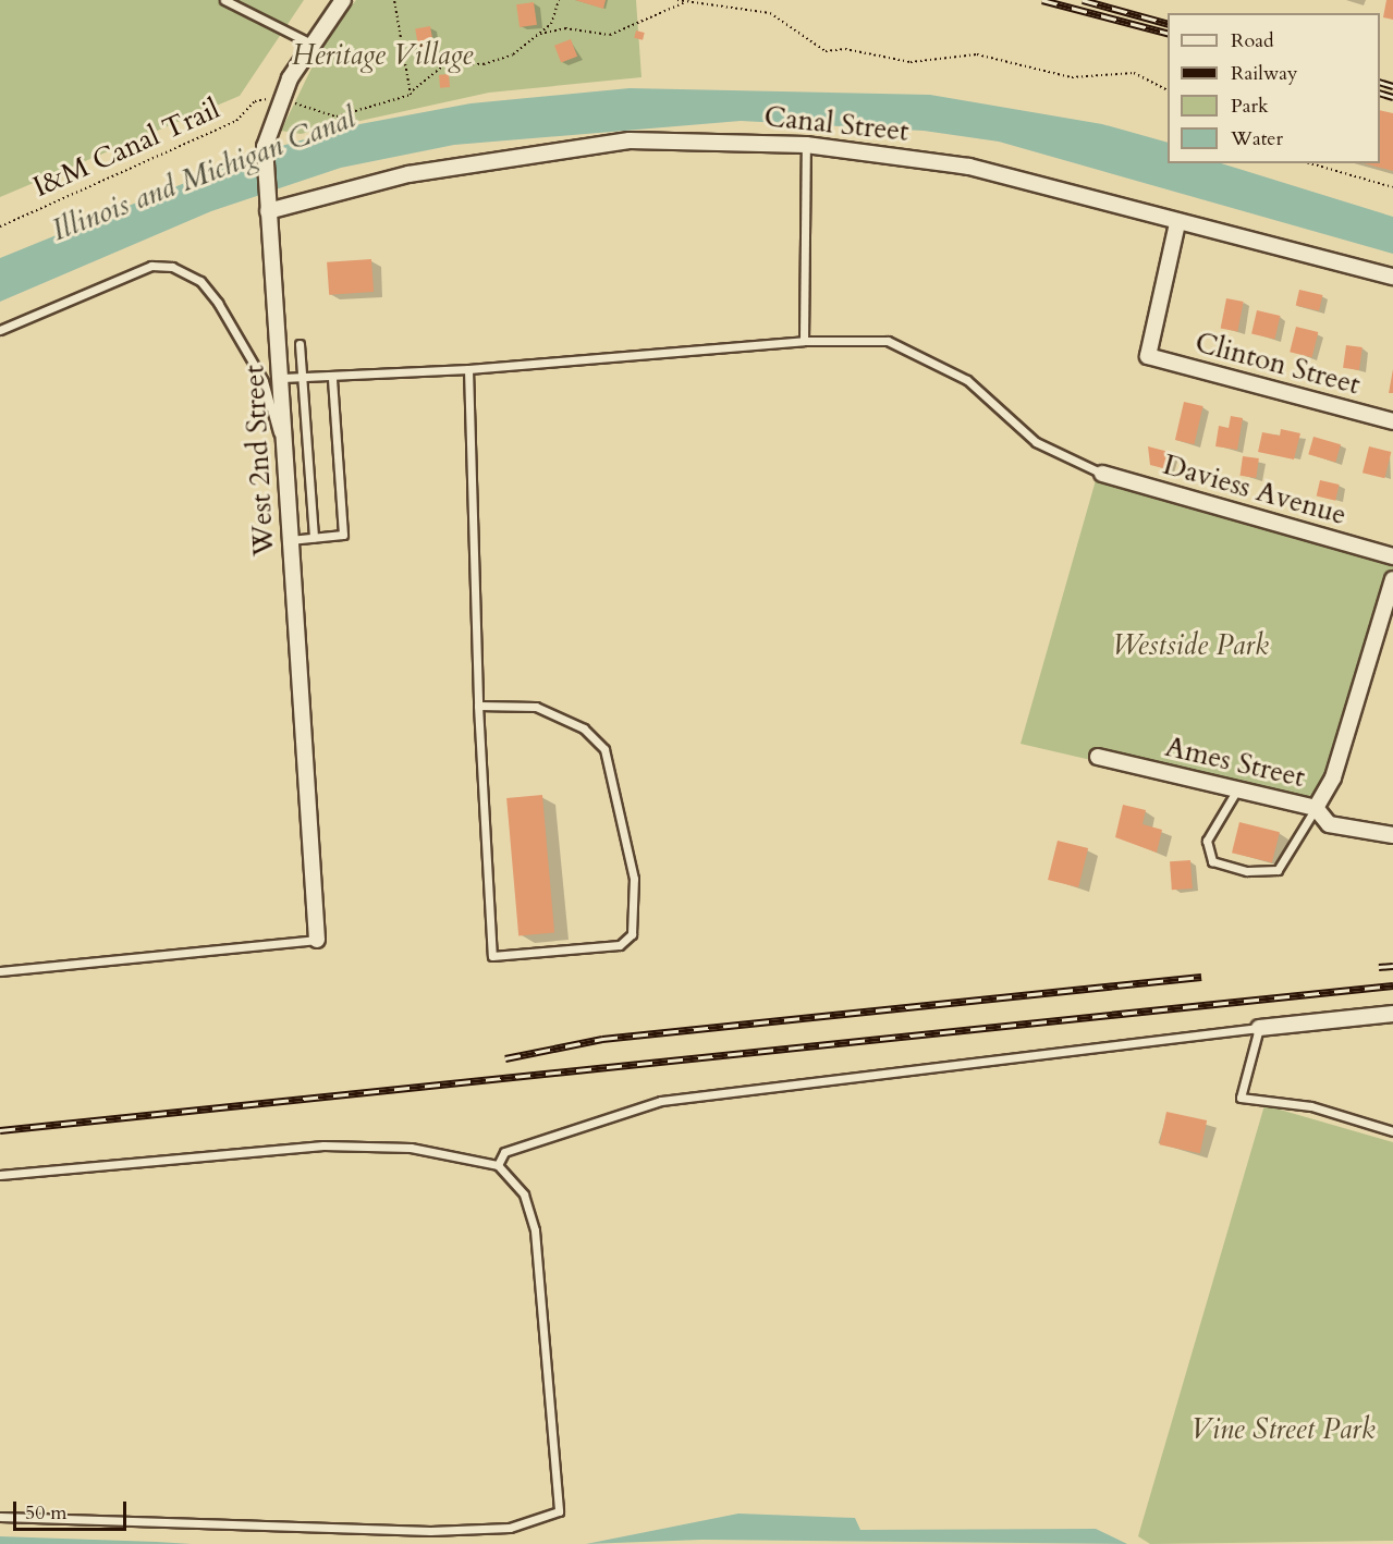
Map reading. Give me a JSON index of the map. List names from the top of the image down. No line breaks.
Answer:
{"streets":{"street":["Canal Street","Clinton Street","West 2nd Street","Daviess Avenue","Ames Street"],"path":["I&M Canal Trail"]},"crossings":[["Canal Street","Clinton Street"],["Canal Street","West 2nd Street"]],"water":["Illinois and Michigan Canal"],"parks":["Heritage Village","Westside Park","Vine Street Park"],"legend":["Road","Railway","Park","Water"],"scale_bar":"50 m"}
